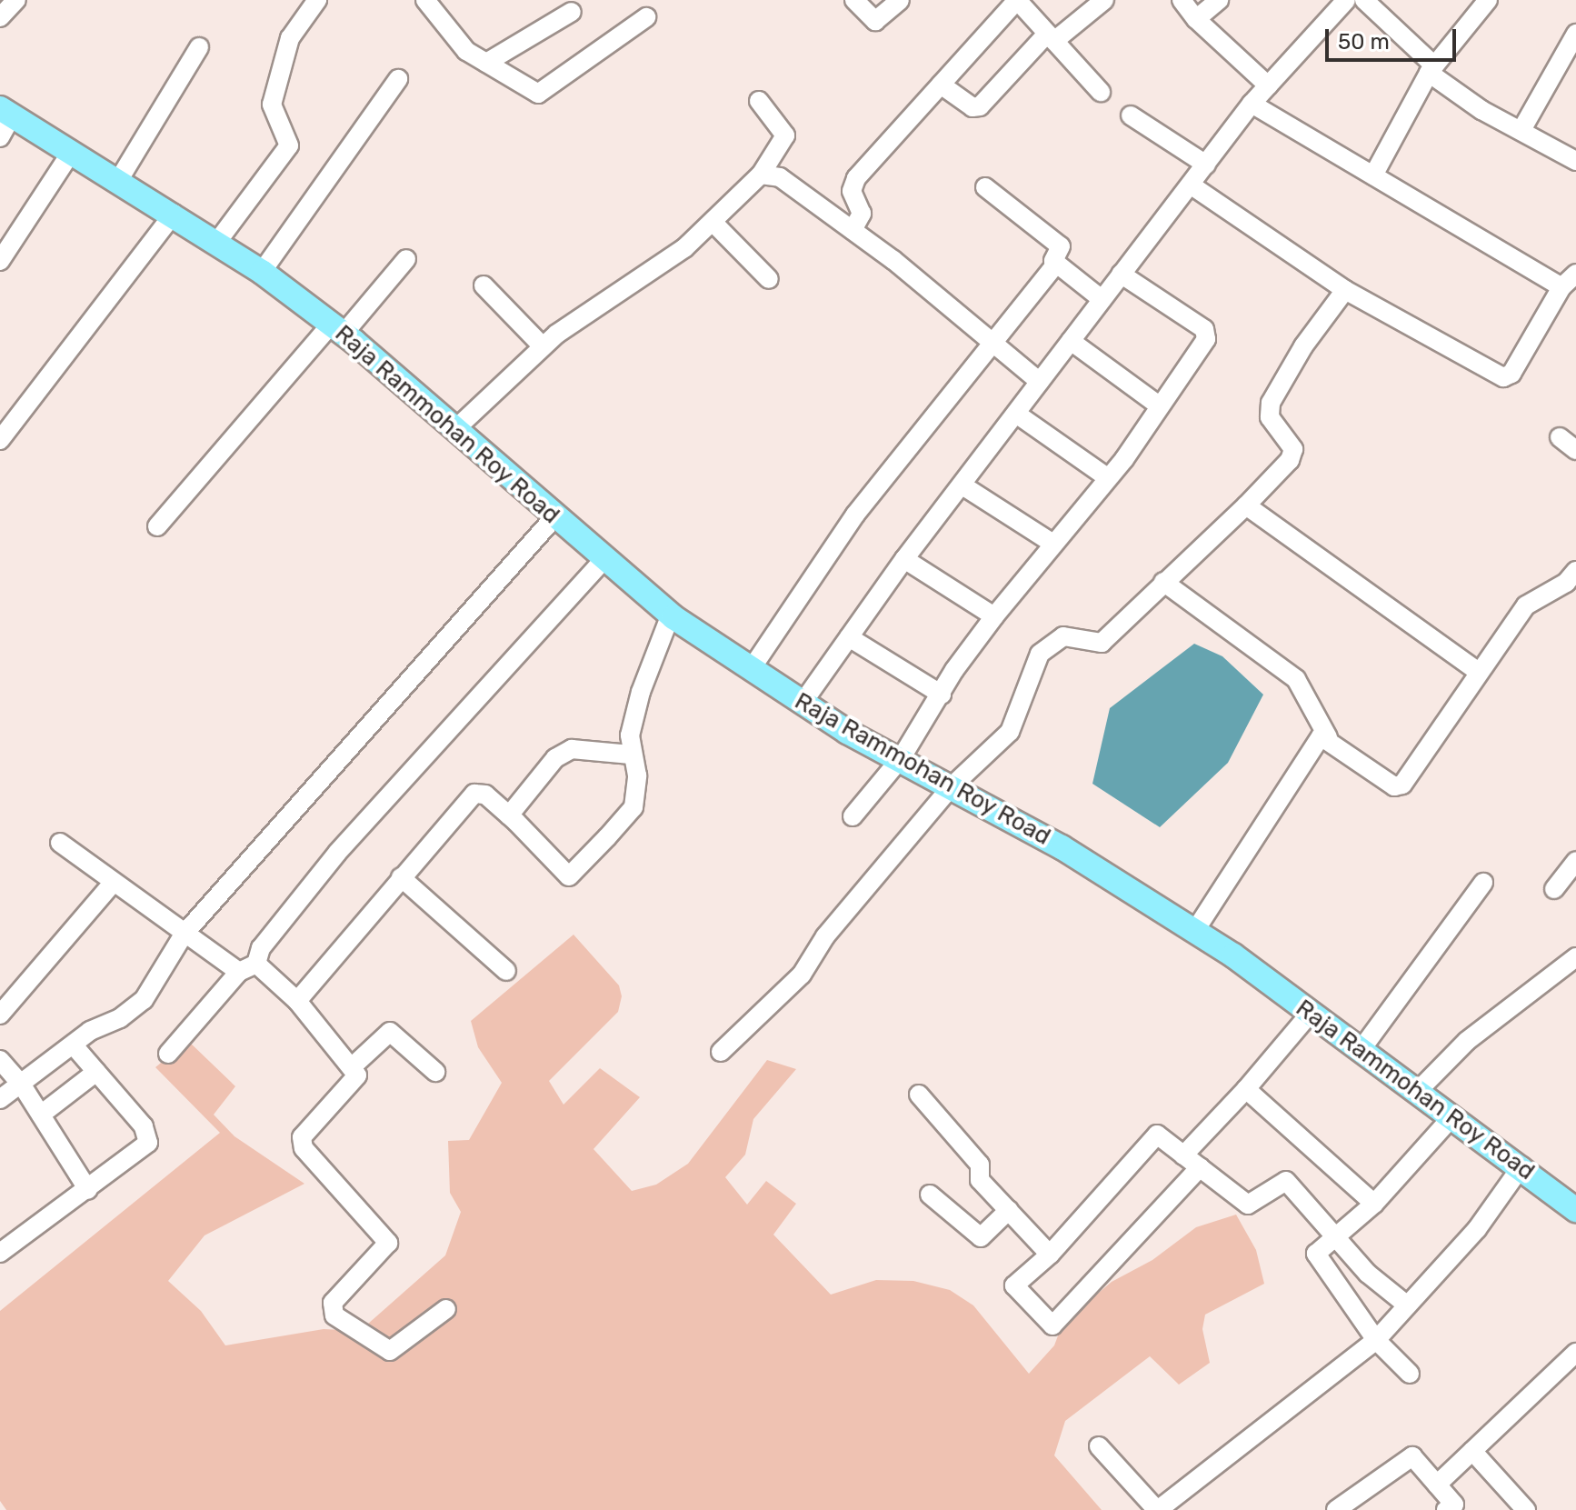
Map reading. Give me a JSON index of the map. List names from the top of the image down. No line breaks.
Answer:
{"streets":{"main road":["Raja Rammohan Roy Road"]},"scale_bar":"50 m"}
